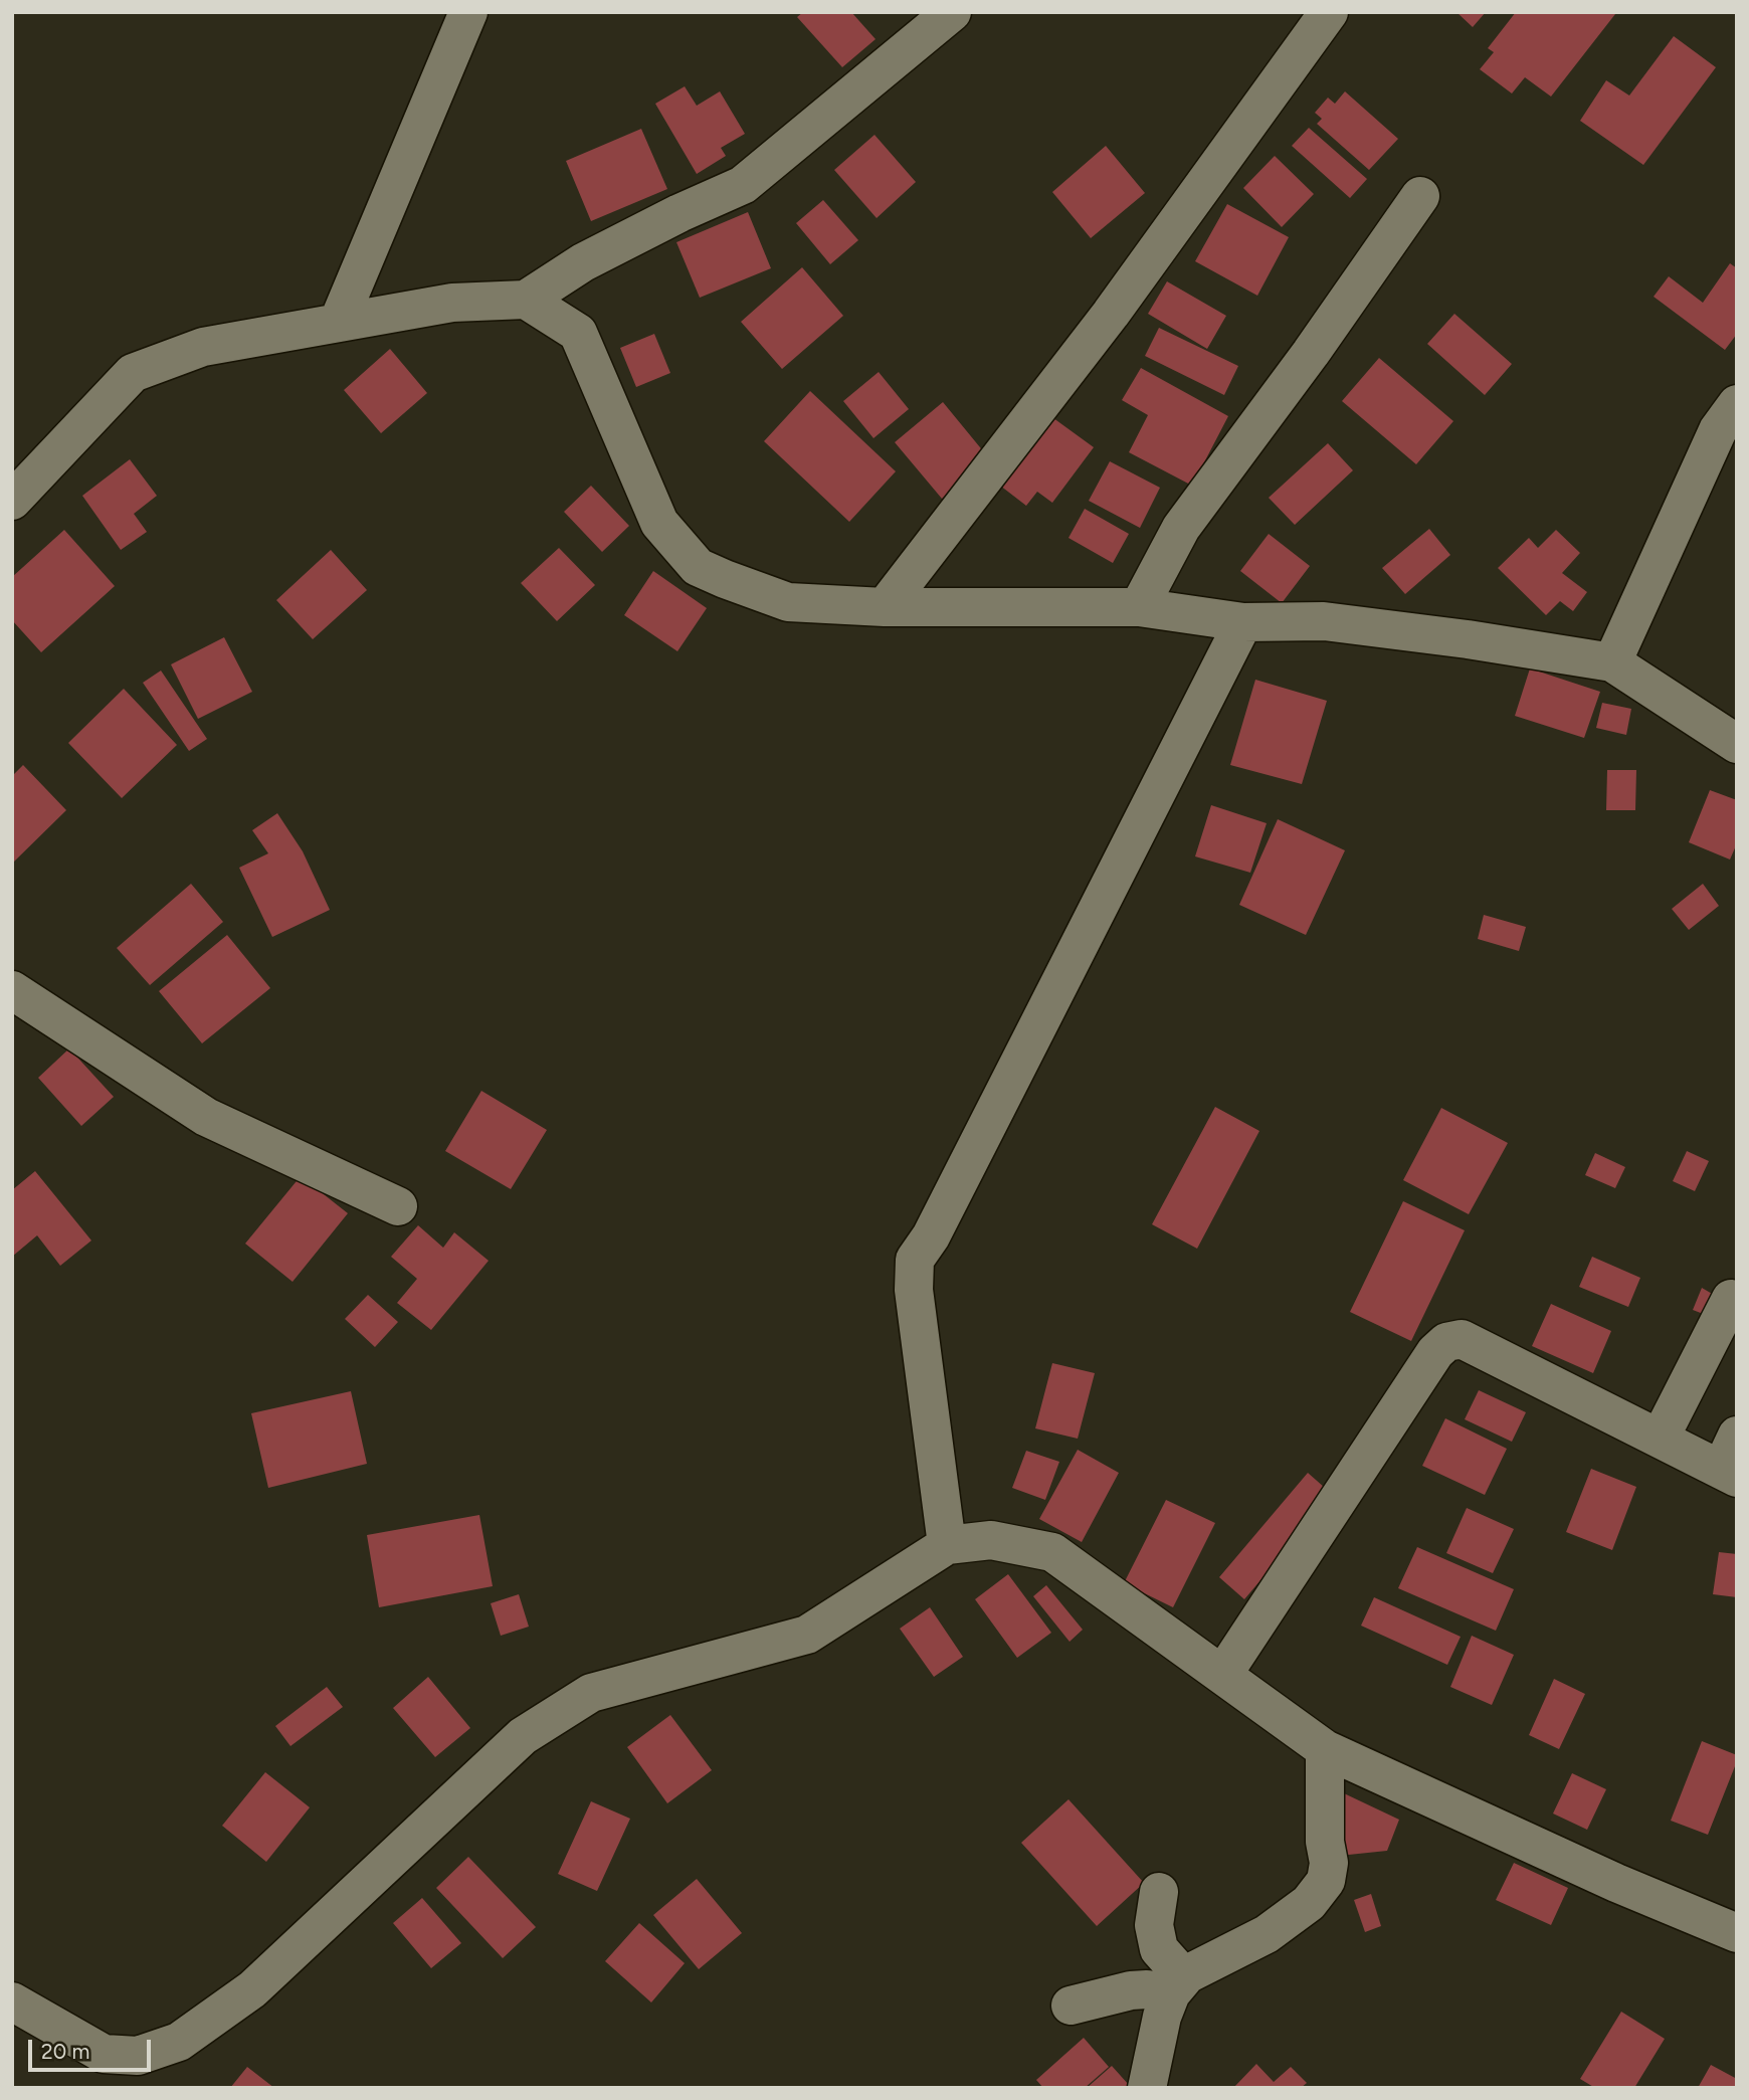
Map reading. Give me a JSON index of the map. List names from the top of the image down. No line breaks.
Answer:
{"scale_bar":"20 m"}
